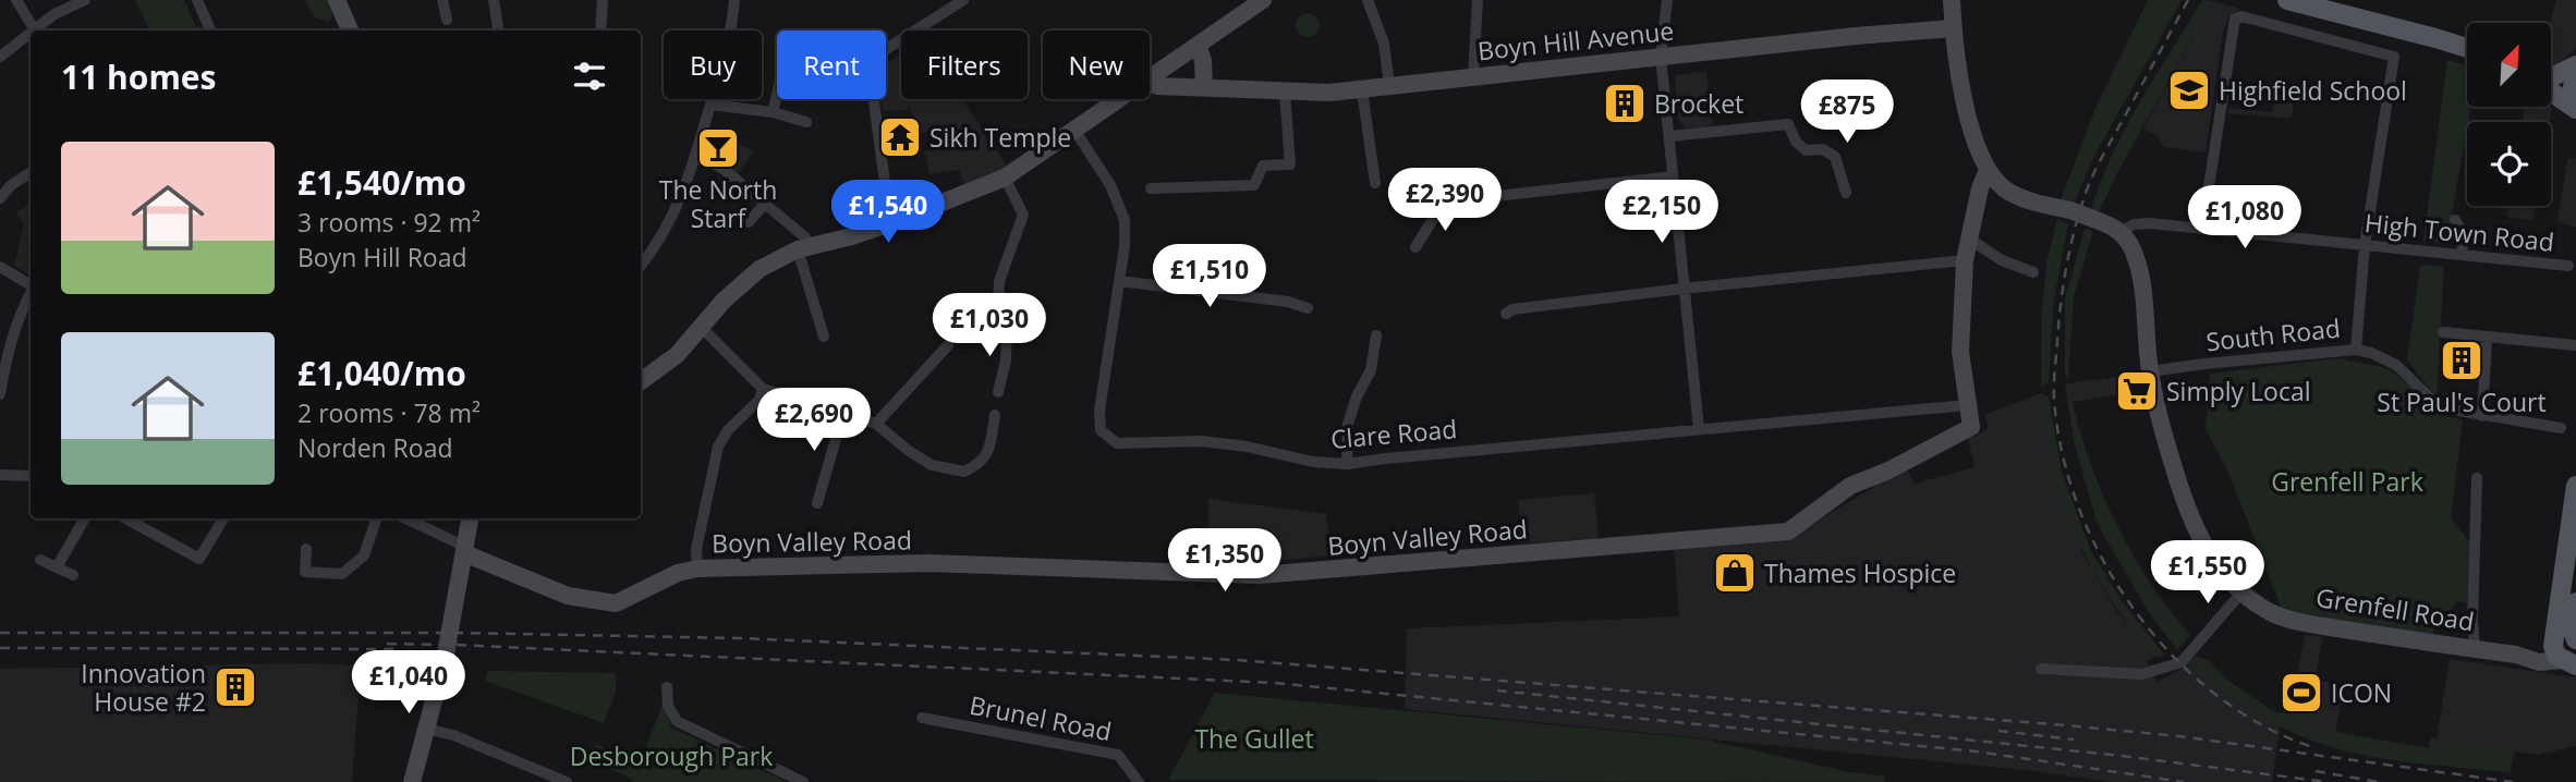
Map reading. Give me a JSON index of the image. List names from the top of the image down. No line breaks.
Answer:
{"streets":{"street":["Boyn Hill Avenue","High Town Road","South Road","Clare Road","Boyn Valley Road","Grenfell Road","Brunel Road"]},"crossings":[["High Town Road","Grenfell Road"],["South Road","Grenfell Road"],["Clare Road","Boyn Valley Road"]],"parks":["Grenfell Park","The Gullet","Desborough Park"],"places":{"school or university":["Highfield School"],"building":["Brocket","St Paul's Court","Innovation House #2"],"temple":["Sikh Temple"],"bar":["The North Starf"],"supermarket":["Simply Local"],"shop":["Thames Hospice"],"sports":["ICON"]},"north":"top right","page":{"chip":["Buy","Rent","Filters","New"],"heading":"11 homes","price":["£875","£2,390","£1,540","£2,150","£1,080","£1,510","£1,030","£2,690","£1,350","£1,550","£1,040"],"list":[{"name":"£1,540/mo","note":"3 rooms · 92 m² · Boyn Hill Road"},{"name":"£1,040/mo","note":"2 rooms · 78 m² · Norden Road"}]}}
